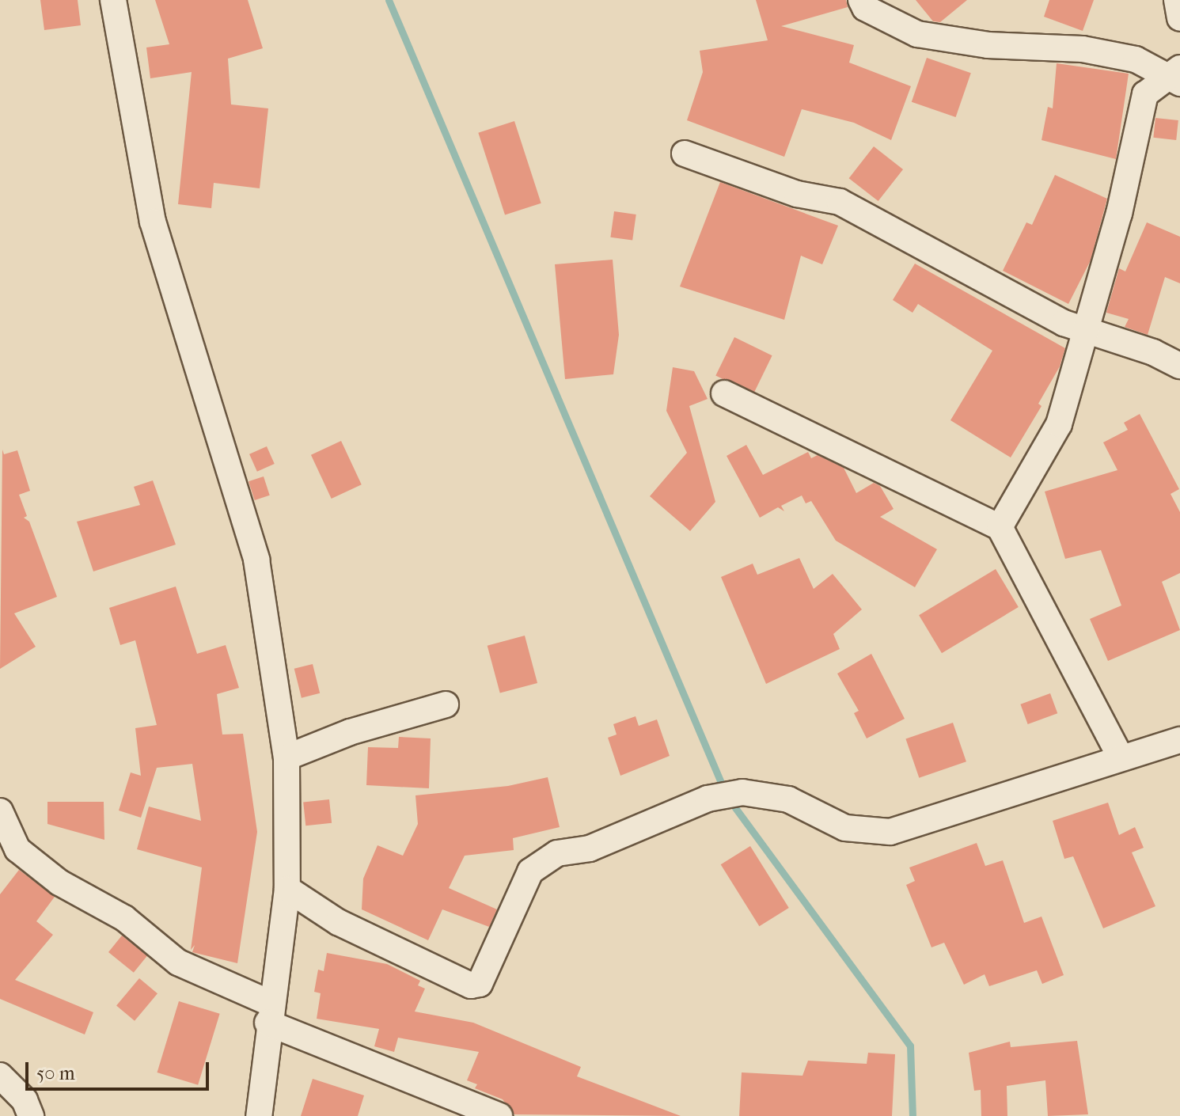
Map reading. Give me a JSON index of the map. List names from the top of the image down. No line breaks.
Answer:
{"scale_bar":"50 m"}
